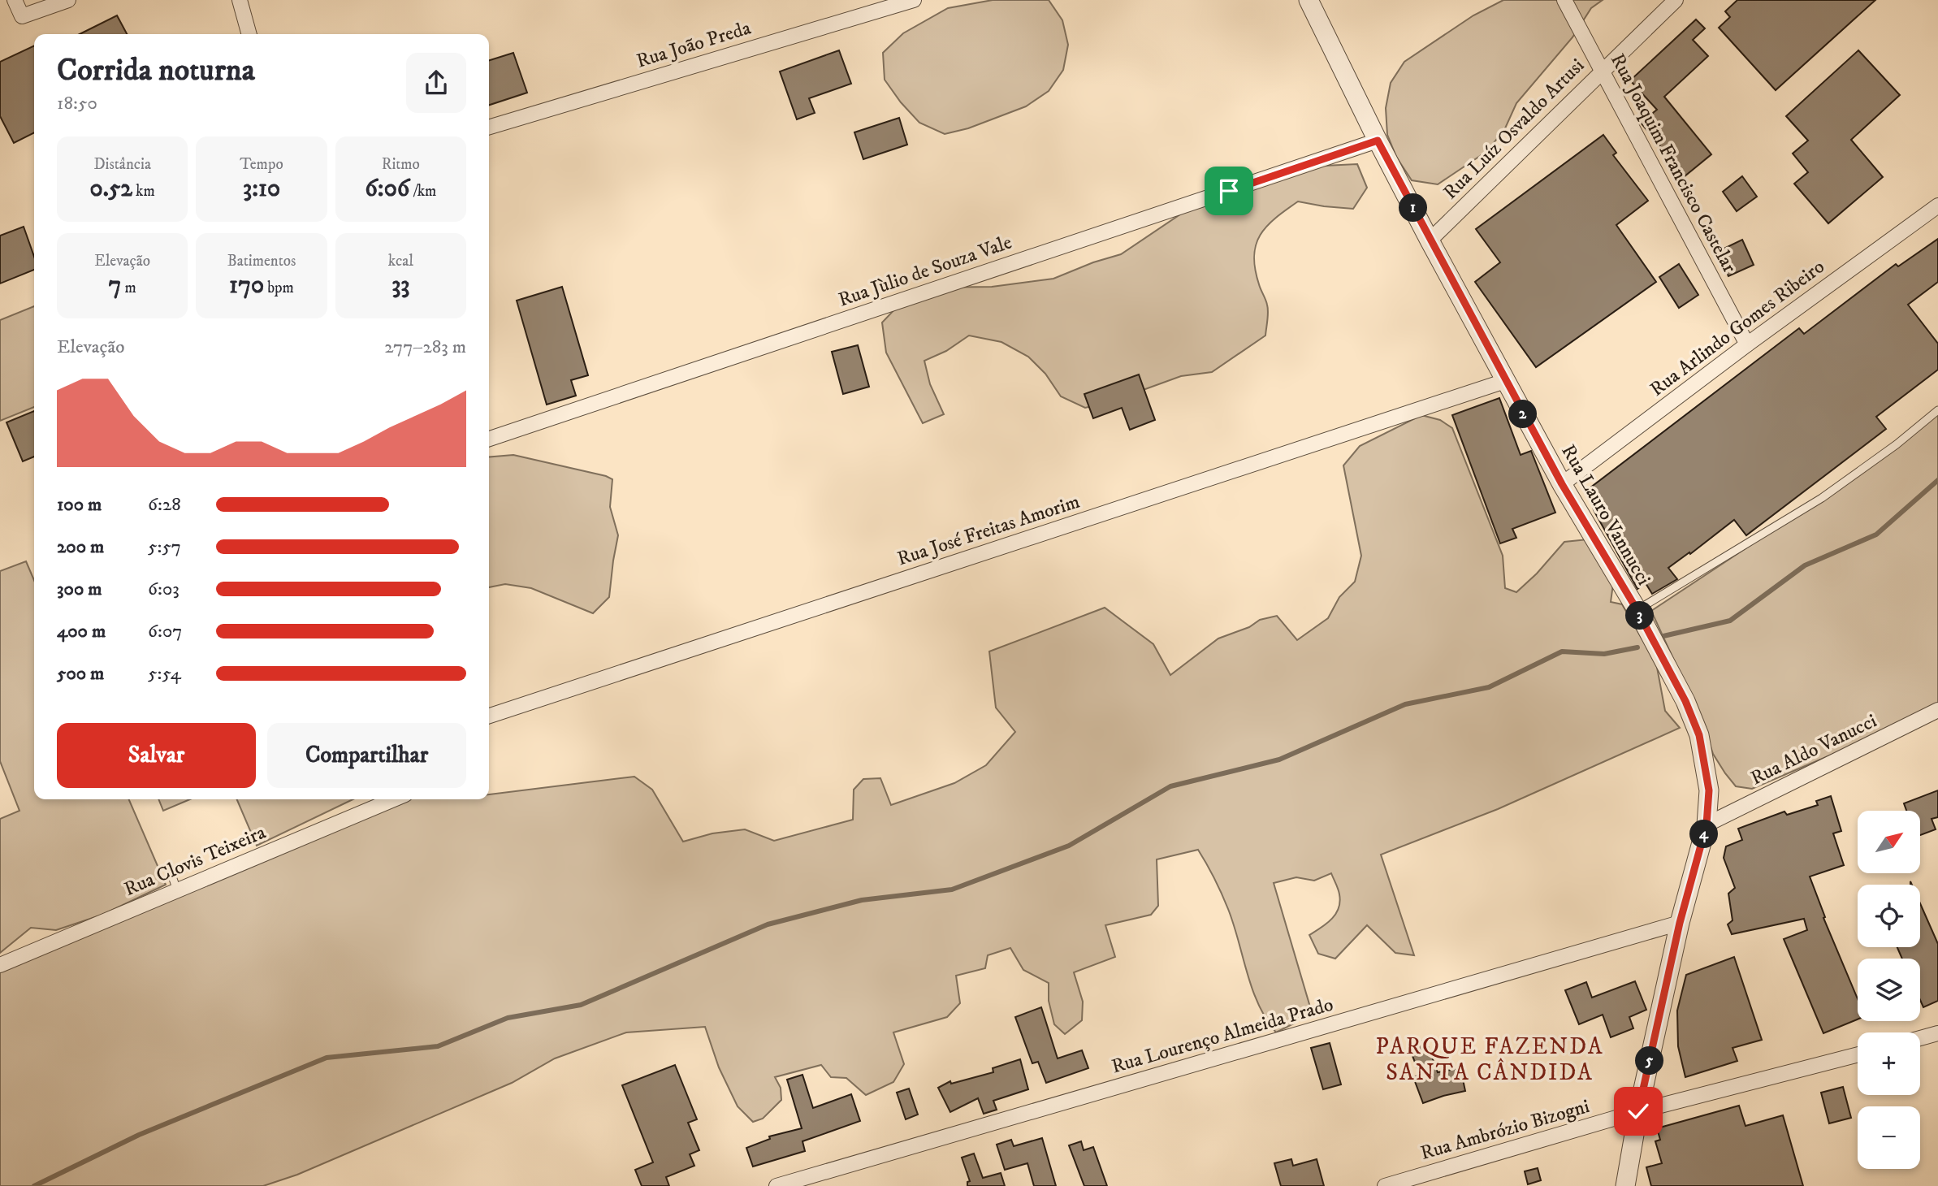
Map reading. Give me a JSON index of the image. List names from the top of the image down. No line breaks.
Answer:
{"streets":{"street":["Rua João Preda","Rua Luíz Osvaldo Artusi","Rua Joaquim Francisco Castelar","Rua Jùlio de Souza Vale","Rua Arlindo Gomes Ribeiro","Rua Lauro Vannucci","Rua José Freitas Amorim","Rua Aldo Vanucci","Rua Clovis Teixeira","Rua Lourenço Almeida Prado","Rua Ambrózio Bizogni"]},"crossings":[["Rua Luíz Osvaldo Artusi","Rua Joaquim Francisco Castelar"],["Rua Luíz Osvaldo Artusi","Rua Lauro Vannucci"],["Rua Joaquim Francisco Castelar","Rua Arlindo Gomes Ribeiro"],["Rua Jùlio de Souza Vale","Rua Lauro Vannucci"],["Rua Arlindo Gomes Ribeiro","Rua Lauro Vannucci"],["Rua Lauro Vannucci","Rua José Freitas Amorim"],["Rua Lauro Vannucci","Rua Aldo Vanucci"],["Rua Lauro Vannucci","Rua Lourenço Almeida Prado"],["Rua Lauro Vannucci","Rua Ambrózio Bizogni"]],"districts":["PARQUE FAZENDA SANTA CÂNDIDA"],"north":"top right","page":{"heading":["Corrida noturna","18:50"],"stats":[["Distância","0.52 km"],["Tempo","3:10"],["Ritmo","6:06 /km"],["Elevação","7 m"],["Batimentos","170 bpm"],["kcal","33"]],"pins":["1","2","3","4","5"],"chart":["Elevação","277–283 m"],"list":[{"name":"100 m","note":"6:28"},{"name":"200 m","note":"5:57"},{"name":"300 m","note":"6:03"},{"name":"400 m","note":"6:07"},{"name":"500 m","note":"5:54"}],"buttons":["Salvar","Compartilhar"],"map_buttons":["+","−"]}}
